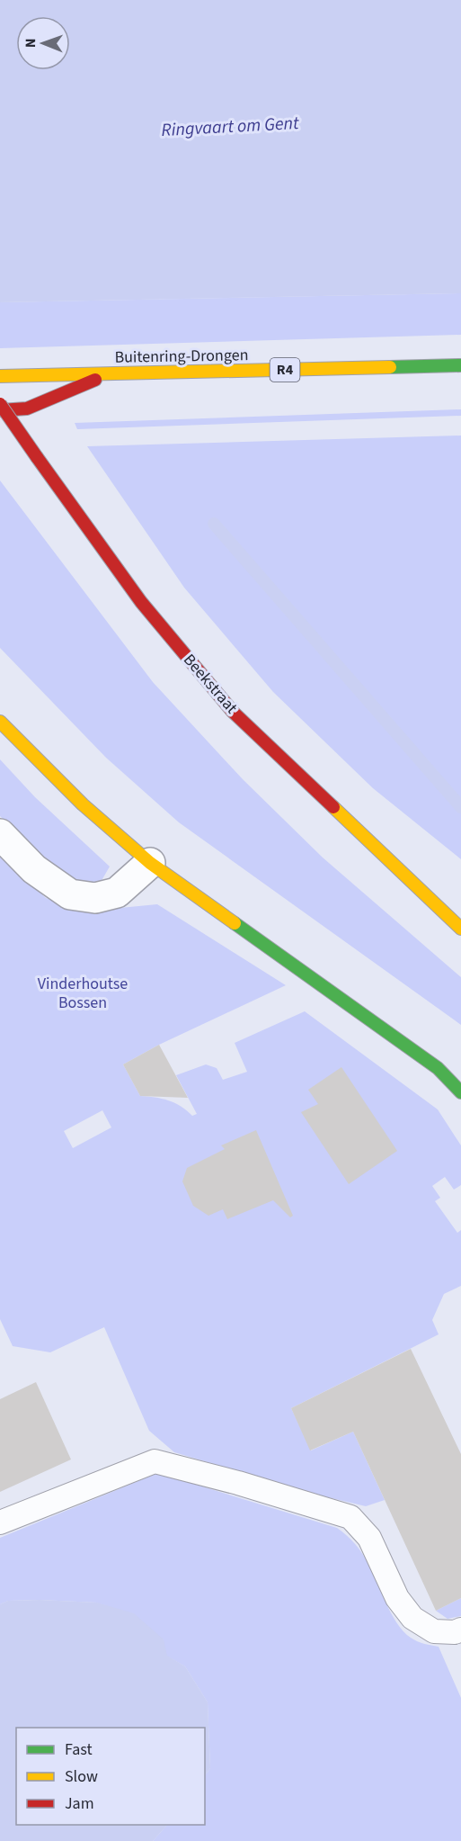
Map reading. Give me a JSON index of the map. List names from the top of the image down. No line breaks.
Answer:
{"streets":{"main road":["Buitenring-Drongen","R4","Beekstraat"]},"water":["Ringvaart om Gent"],"parks":["Vinderhoutse Bossen"],"legend":["Fast","Slow","Jam"],"north":"left"}
